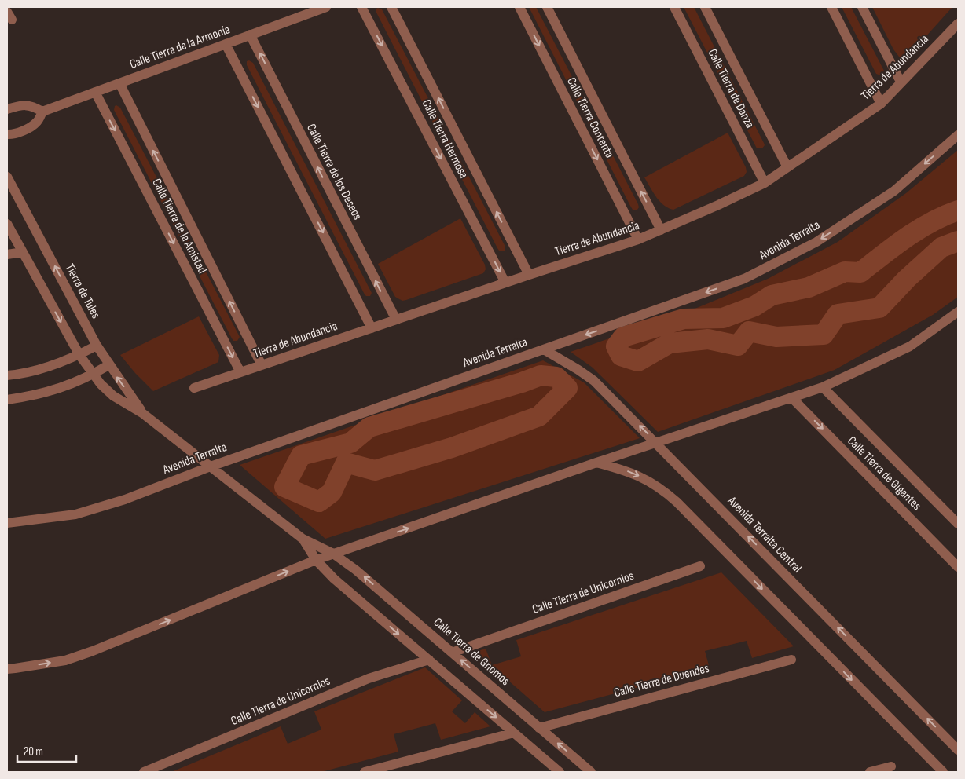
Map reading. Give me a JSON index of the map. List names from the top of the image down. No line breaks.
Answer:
{"streets":{"street":["Calle Tierra de la Armonía","Tierra de Abundancia","Calle Tierra de Danza","Calle Tierra Contenta","Calle Tierra Hermosa","Calle Tierra de los Deseos","Calle Tierra de la Amistad","Avenida Terralta","Tierra de Tules","Calle Tierra de Gigantes","Avenida Terralta Central","Calle Tierra de Unicornios","Calle Tierra de Gnomos","Calle Tierra de Duendes"]},"crossings":[["Calle Tierra de la Armonía","Calle Tierra de los Deseos"],["Calle Tierra de la Armonía","Calle Tierra de la Amistad"],["Tierra de Abundancia","Calle Tierra de Danza"],["Tierra de Abundancia","Calle Tierra Contenta"],["Tierra de Abundancia","Calle Tierra Hermosa"],["Tierra de Abundancia","Calle Tierra de los Deseos"],["Tierra de Abundancia","Calle Tierra de la Amistad"],["Avenida Terralta","Tierra de Tules"],["Avenida Terralta","Avenida Terralta Central"],["Tierra de Tules","Calle Tierra de Gnomos"],["Calle Tierra de Unicornios","Calle Tierra de Gnomos"],["Calle Tierra de Gnomos","Calle Tierra de Duendes"]],"one_way":["Avenida Terralta"],"scale_bar":"20 m"}
